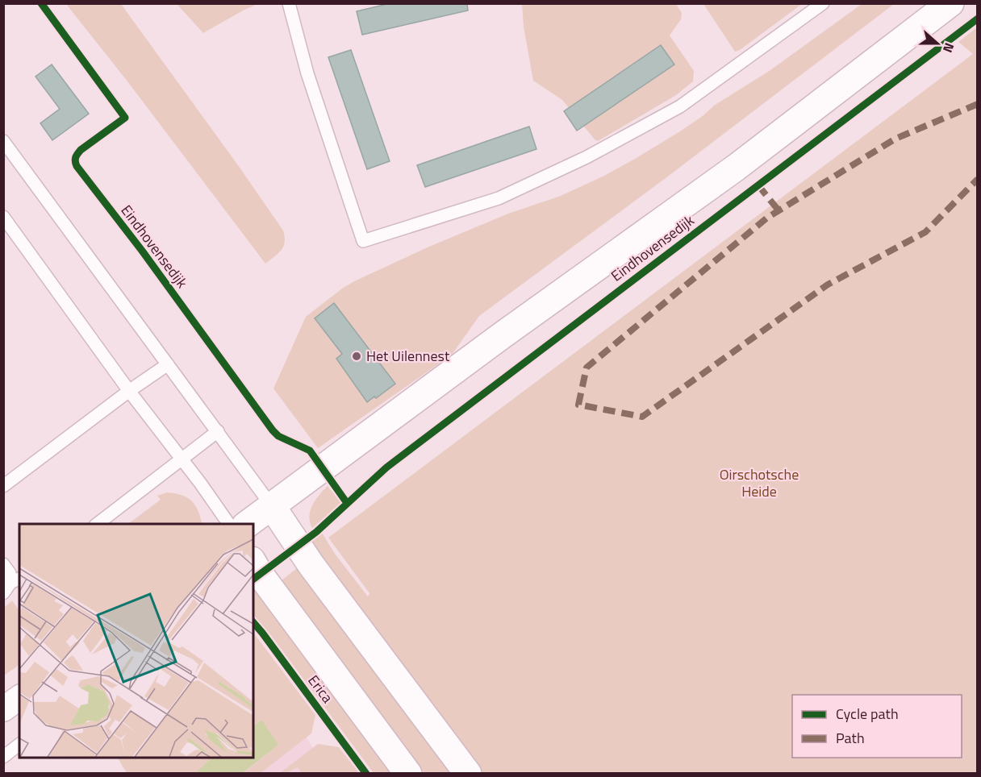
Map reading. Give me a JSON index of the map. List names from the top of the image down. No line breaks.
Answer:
{"streets":{"street":["Eindhovensedijk","Erica"]},"parks":["Oirschotsche Heide"],"places":["Het Uilennest"],"legend":["Cycle path","Path"],"north":"right"}
